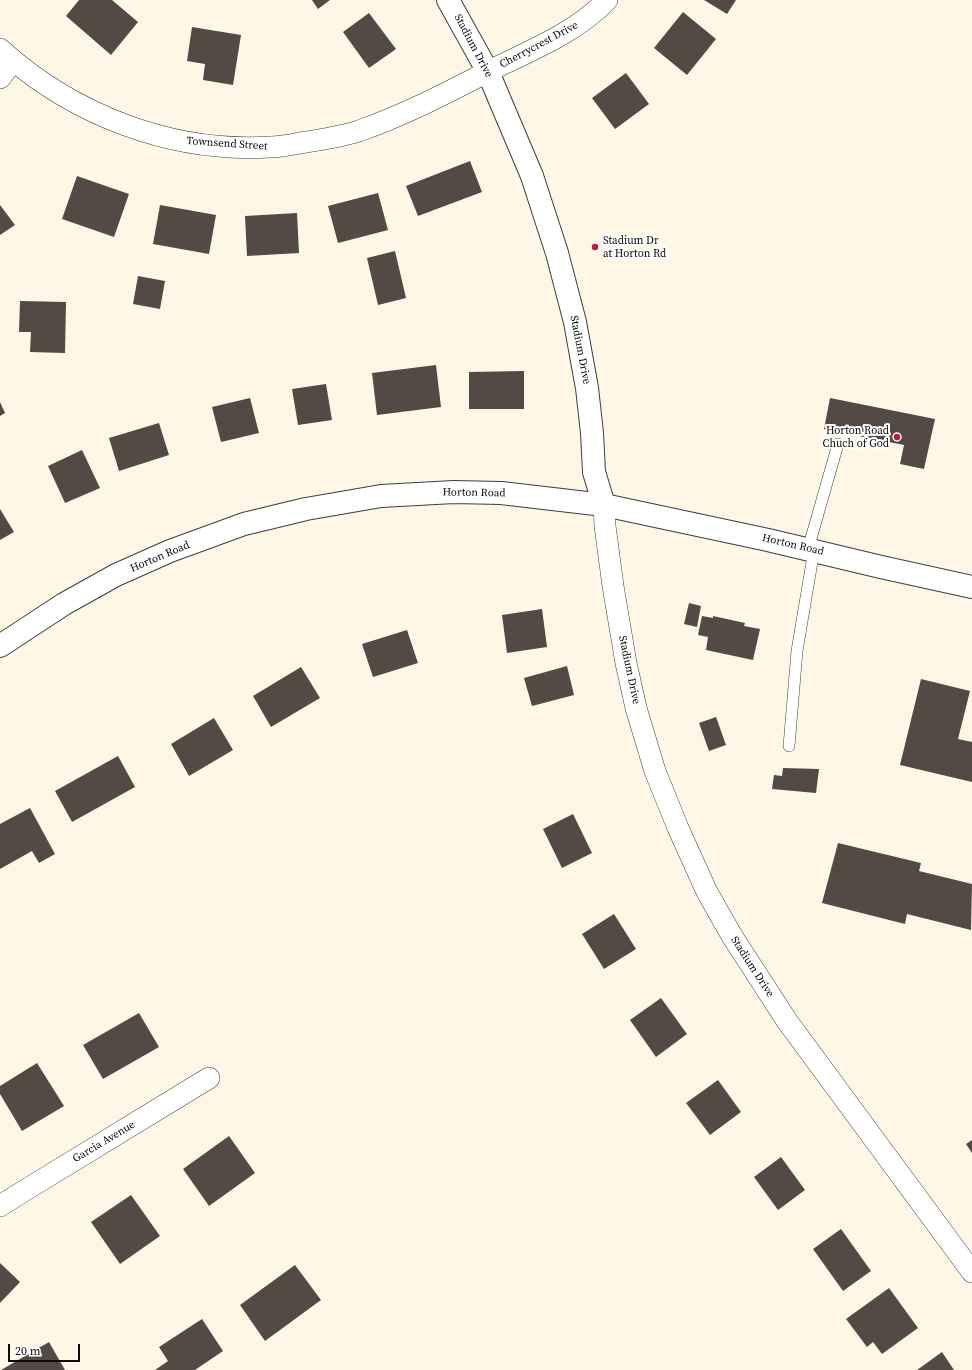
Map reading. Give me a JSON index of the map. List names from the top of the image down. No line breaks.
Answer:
{"streets":{"street":["Cherrycrest Drive","Stadium Drive","Townsend Street","Horton Road","Garcia Avenue"]},"crossings":[["Cherrycrest Drive","Stadium Drive"],["Cherrycrest Drive","Townsend Street"],["Stadium Drive","Townsend Street"],["Stadium Drive","Horton Road"]],"places":["Stadium Dr at Horton Rd","Horton Road Chuch of God"],"scale_bar":"20 m"}
